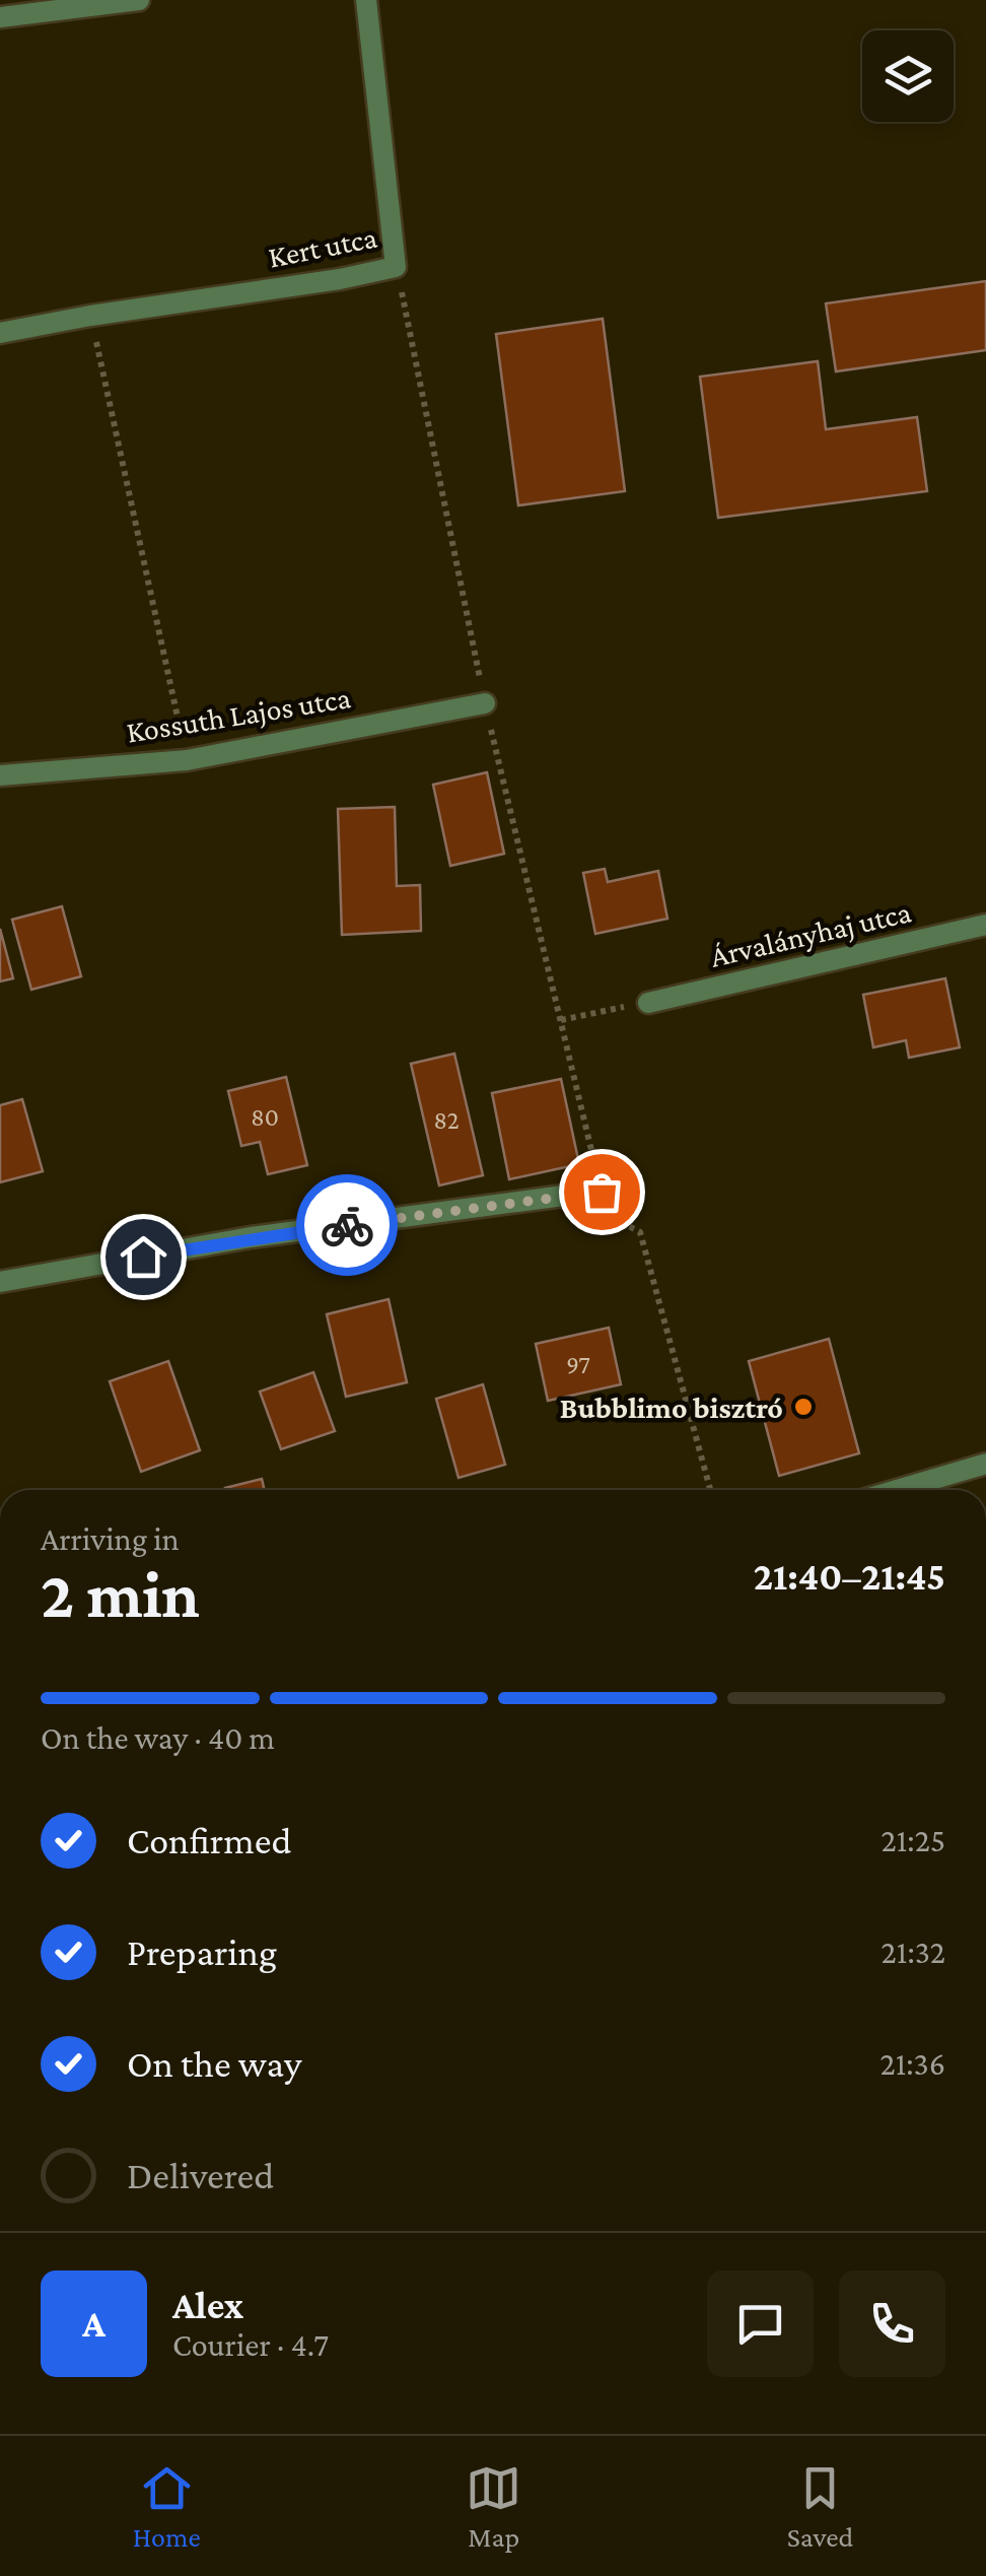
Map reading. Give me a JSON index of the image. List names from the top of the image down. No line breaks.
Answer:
{"streets":{"street":["Kert utca","Kossuth Lajos utca","Árvalányhaj utca"]},"places":["Bubblimo bisztró"],"house_numbers":["80","82","97"],"page":{"heading":["2 min","Arriving in","21:40–21:45"],"panel":["Alex","Courier · 4.7"],"bar":"On the way · 40 m","list":[["Confirmed","21:25"],["Preparing","21:32"],["On the way","21:36"],"Delivered"],"round":"A","tabs":["Home","Map","Saved"]}}
